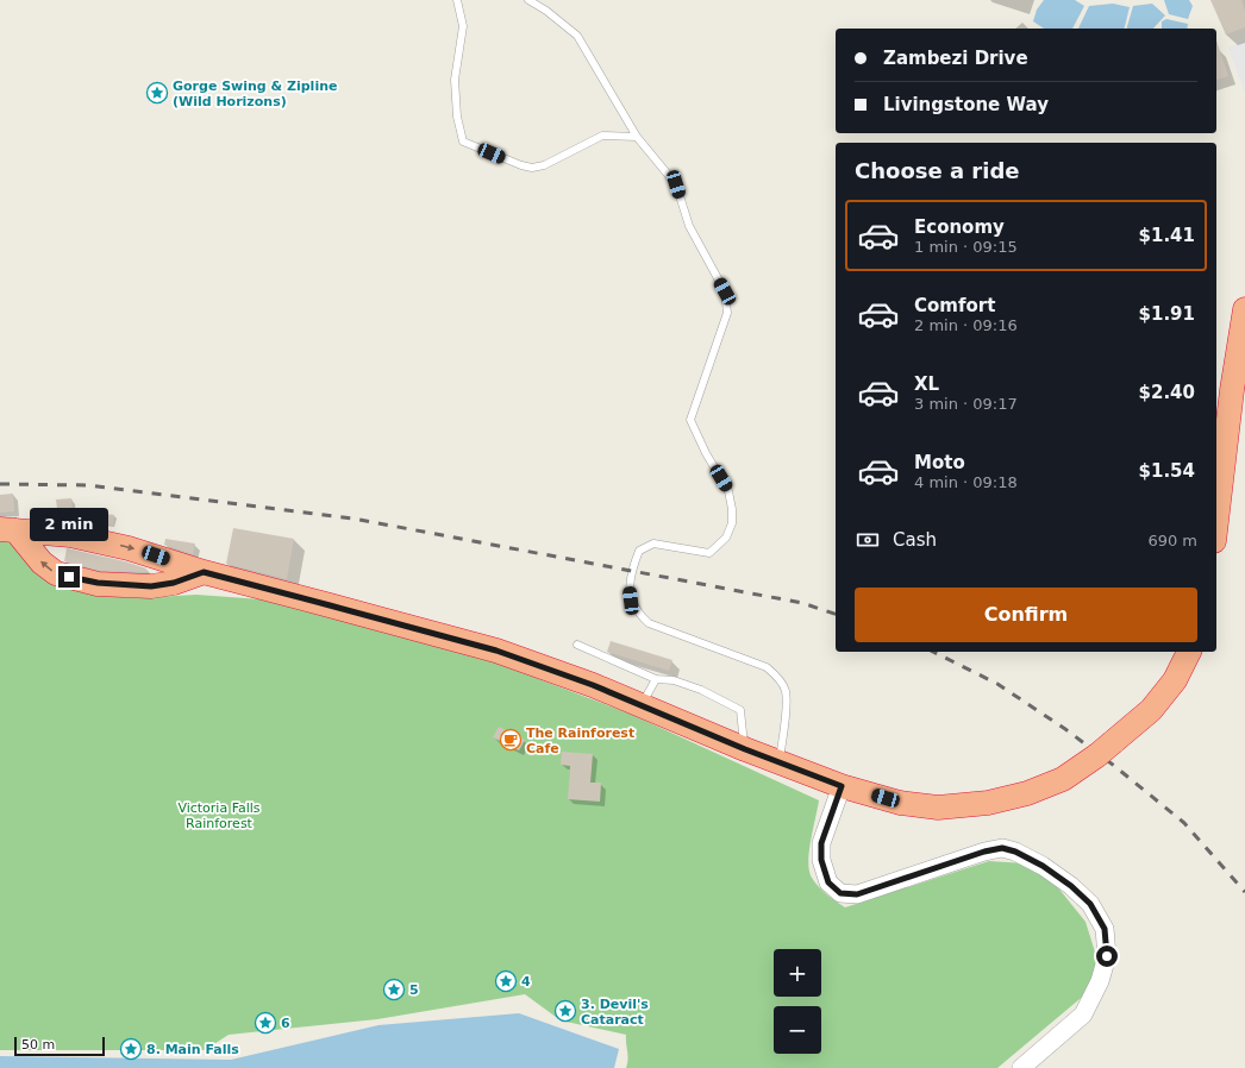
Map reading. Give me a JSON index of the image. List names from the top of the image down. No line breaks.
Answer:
{"parks":["Victoria Falls Rainforest"],"places":{"place":["Gorge Swing & Zipline (Wild Horizons)","4","5","3. Devil's Cataract","6","8. Main Falls"],"cafe":["The Rainforest Cafe"]},"scale_bar":"50 m","page":{"banner":["Zambezi Drive","Livingstone Way"],"heading":"Choose a ride","list":[{"name":"Economy","note":"1 min · 09:15","value":"$1.41"},{"name":"Comfort","note":"2 min · 09:16","value":"$1.91"},{"name":"XL","note":"3 min · 09:17","value":"$2.40"},{"name":"Moto","note":"4 min · 09:18","value":"$1.54"}],"bubble":"2 min","pay":["Cash","690 m"],"buttons":"Confirm","map_buttons":["+","−"],"scale":"50 m"}}
